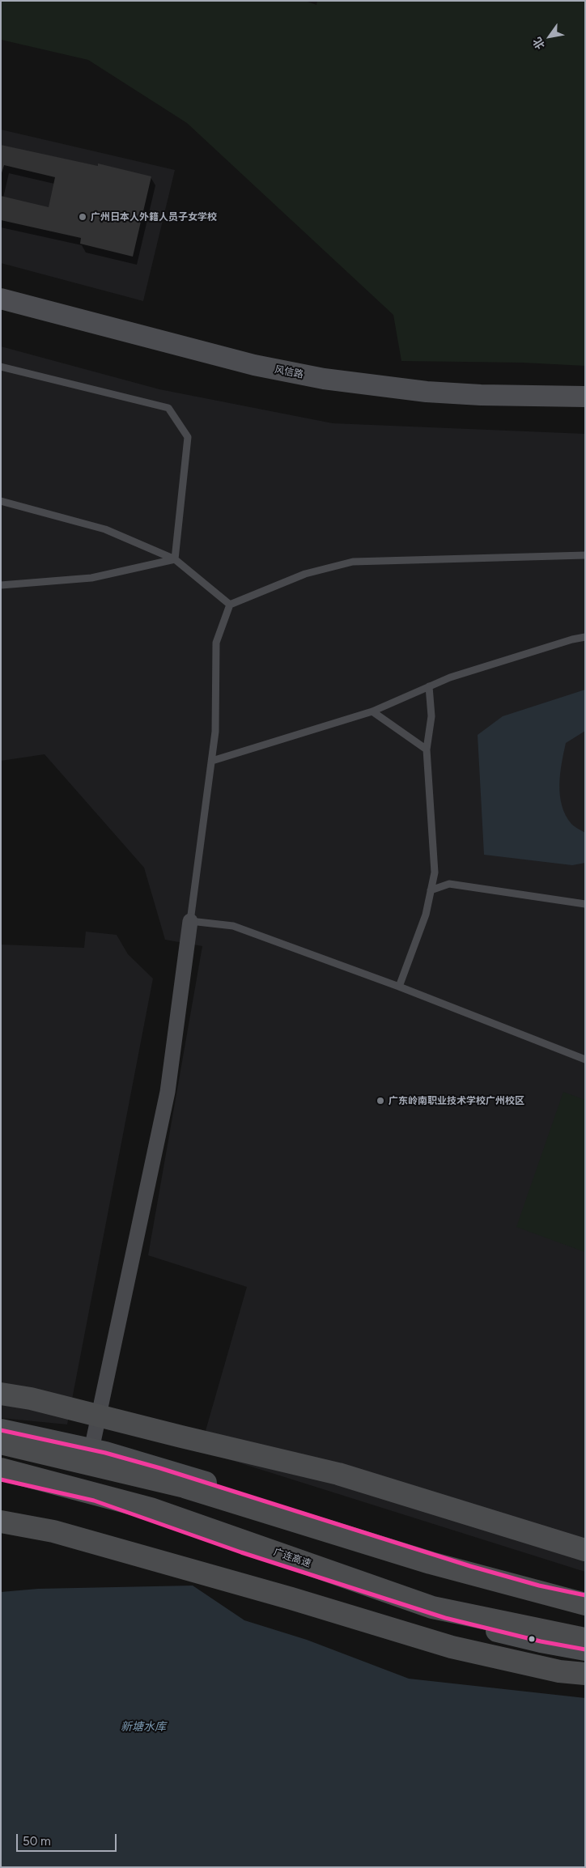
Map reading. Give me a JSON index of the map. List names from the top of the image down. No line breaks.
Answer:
{"streets":{"highway":["广连高速"],"street":["风信路"]},"water":["新塘水库"],"places":["广州日本人外籍人员子女学校","广东岭南职业技术学校广州校区"],"scale_bar":"50 m","north":"bottom left"}
